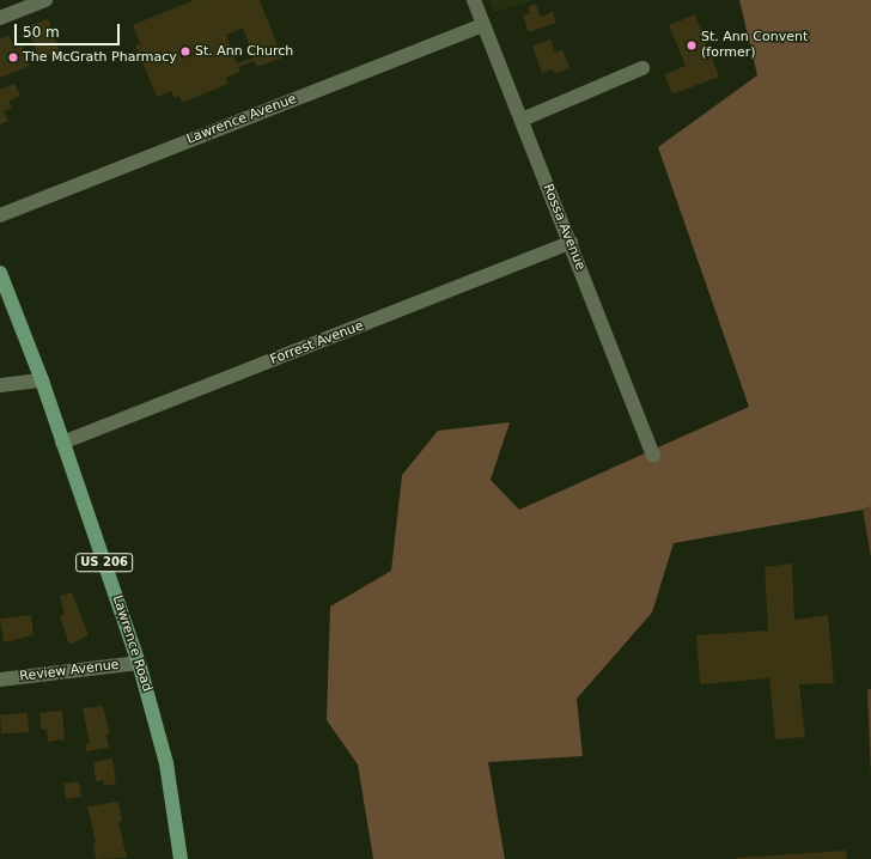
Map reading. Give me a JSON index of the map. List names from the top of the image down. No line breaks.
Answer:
{"streets":{"main road":["US 206","Lawrence Road"],"street":["Lawrence Avenue","Rossa Avenue","Forrest Avenue","Review Avenue"]},"crossings":[["Lawrence Avenue","Rossa Avenue"],["Rossa Avenue","Forrest Avenue"],["Forrest Avenue","Lawrence Road"],["Lawrence Road","Review Avenue"]],"places":["St. Ann Convent (former)","St. Ann Church","The McGrath Pharmacy"],"scale_bar":"50 m"}
